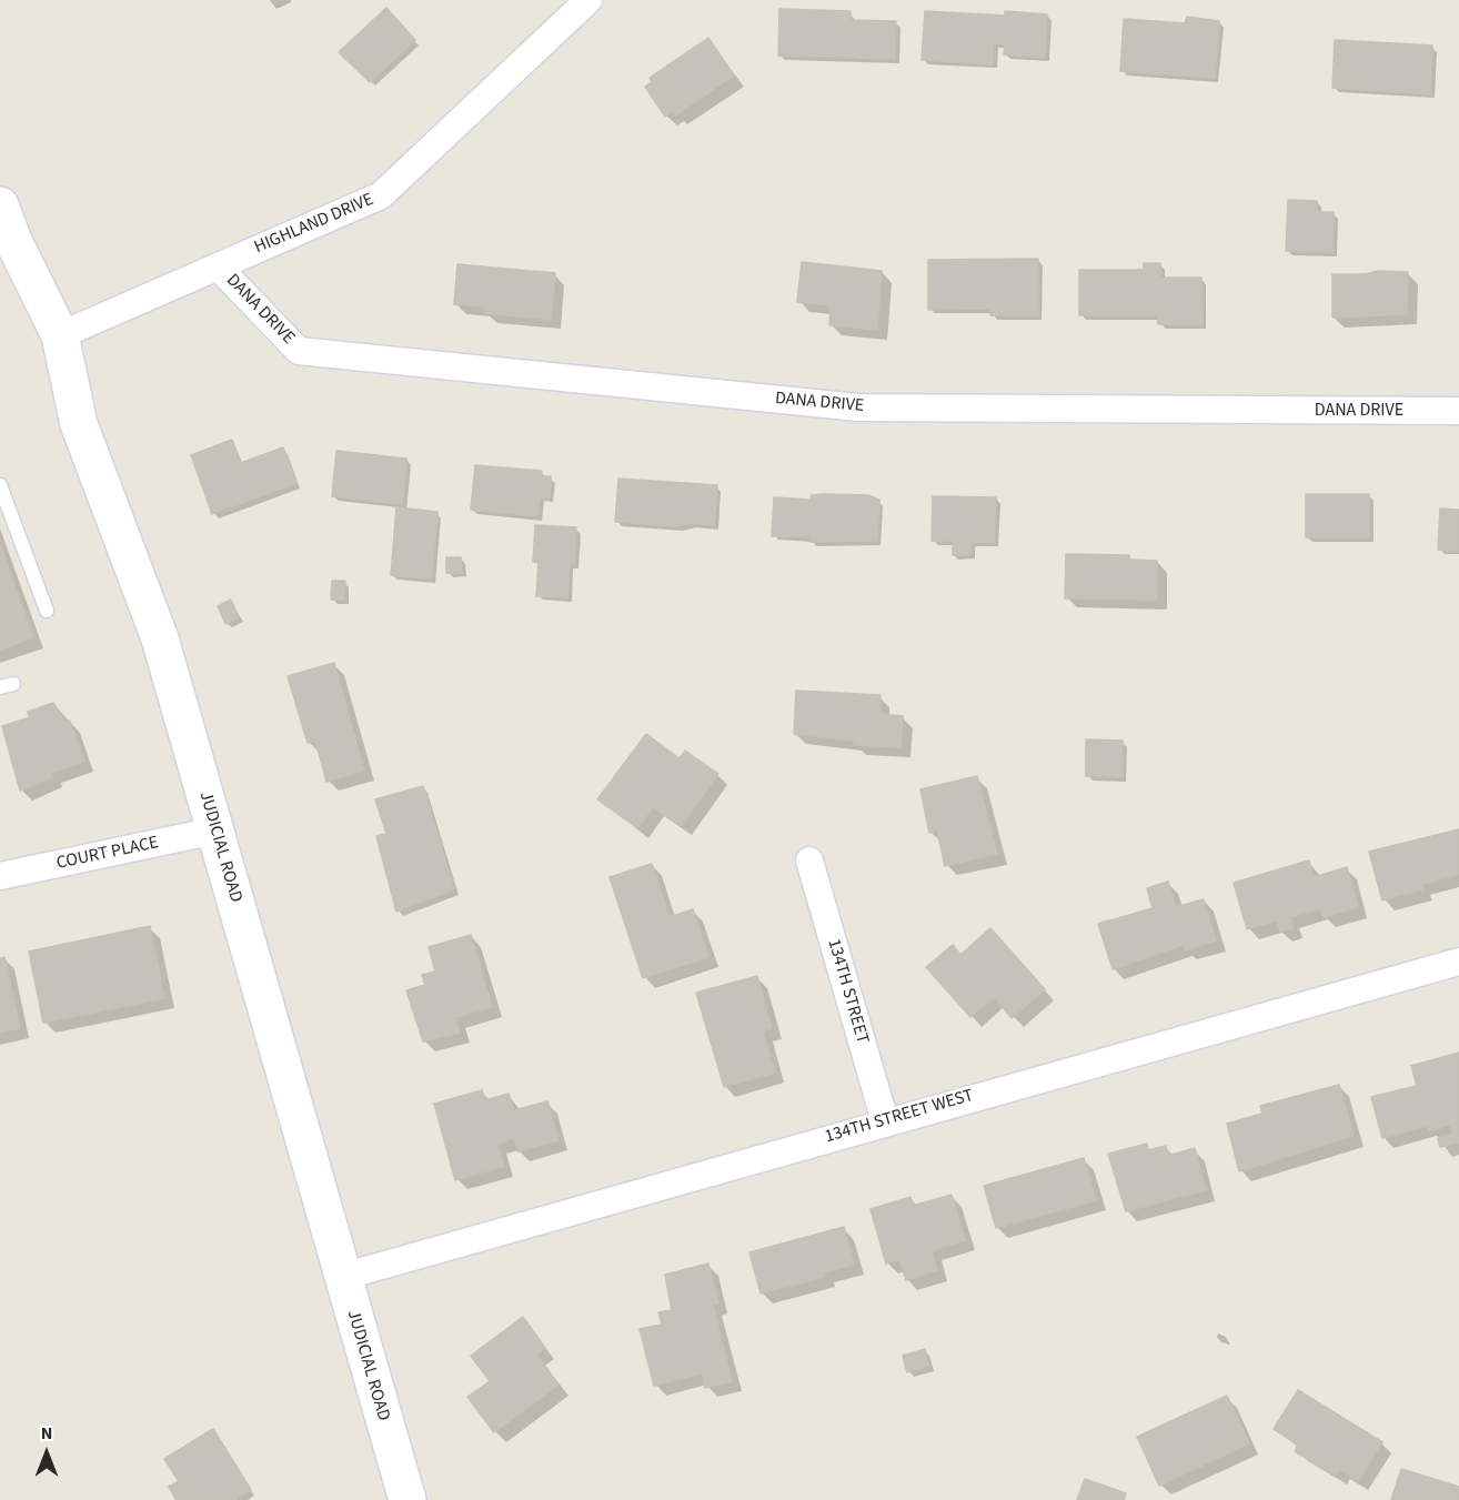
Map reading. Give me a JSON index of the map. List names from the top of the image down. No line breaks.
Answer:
{"streets":{"street":["HIGHLAND DRIVE","DANA DRIVE","JUDICIAL ROAD","COURT PLACE","134TH STREET","134TH STREET WEST"]},"crossings":[["HIGHLAND DRIVE","DANA DRIVE"],["HIGHLAND DRIVE","JUDICIAL ROAD"],["JUDICIAL ROAD","COURT PLACE"],["JUDICIAL ROAD","134TH STREET WEST"],["134TH STREET","134TH STREET WEST"]],"north":"top"}
